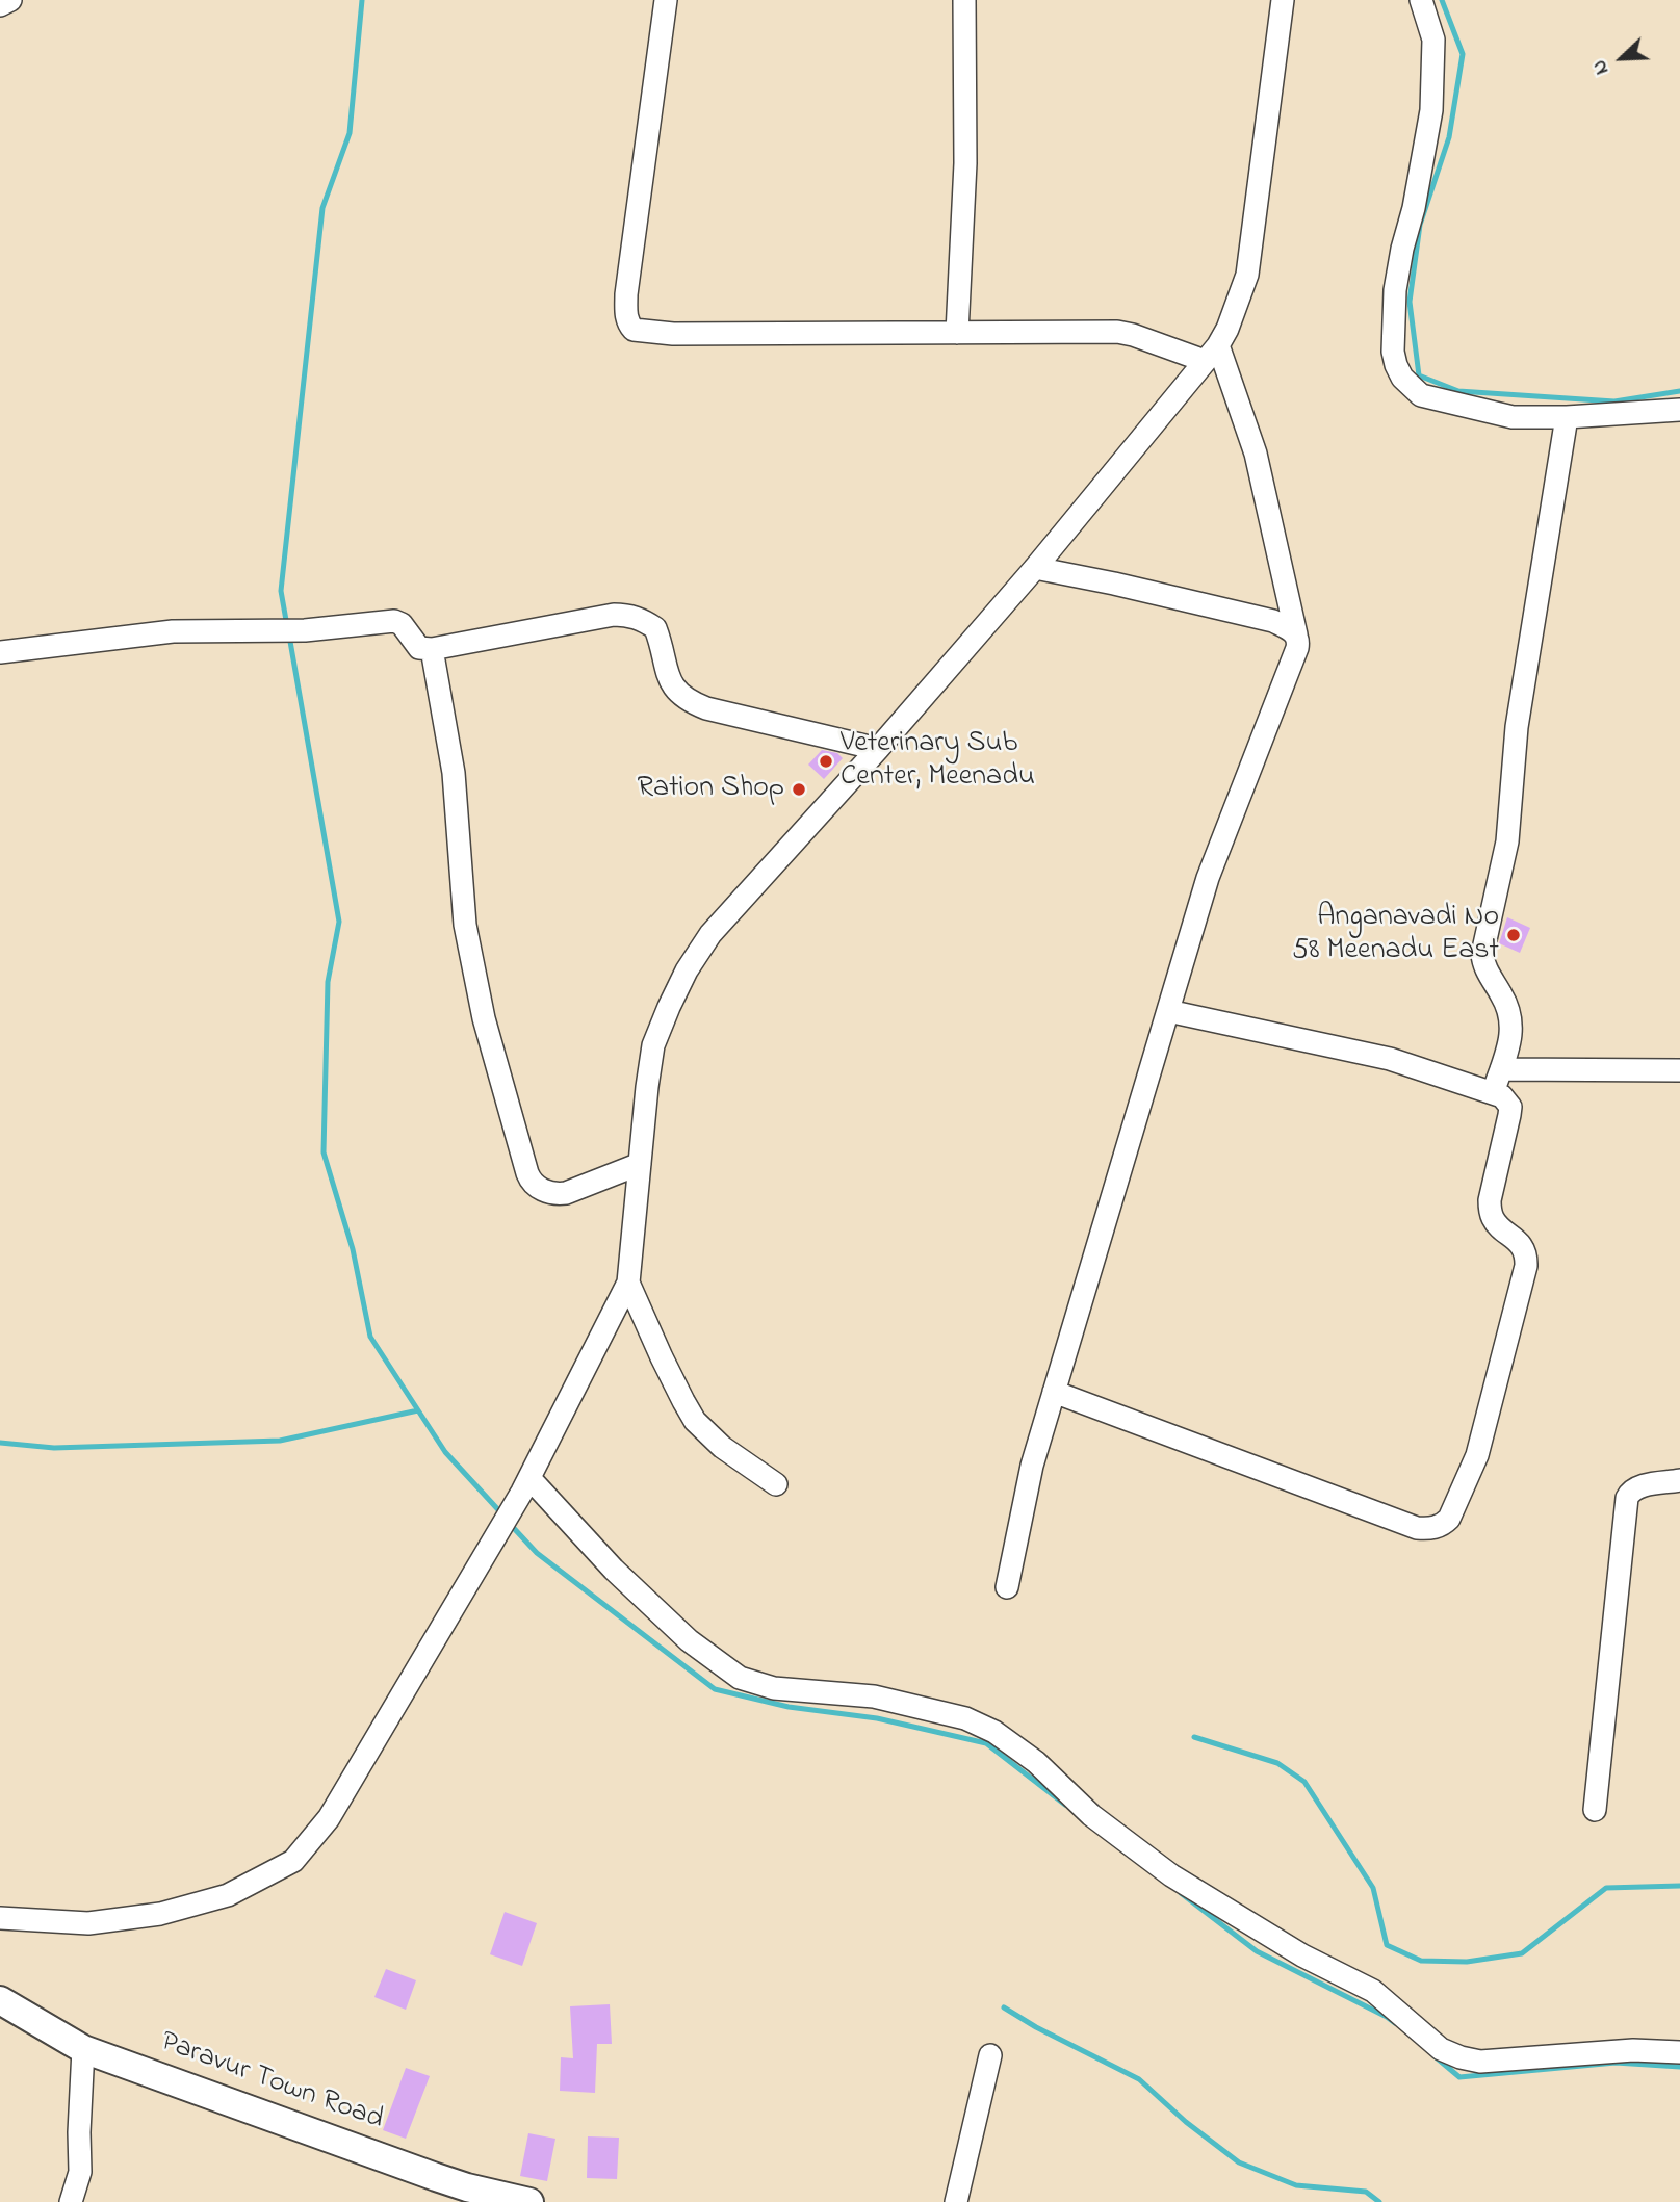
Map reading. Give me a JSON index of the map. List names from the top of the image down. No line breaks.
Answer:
{"streets":{"main road":["Paravur Town Road"]},"places":["Veterinary Sub Center, Meenadu","Ration Shop","Anganavadi No 58 Meenadu East"],"north":"bottom left"}
